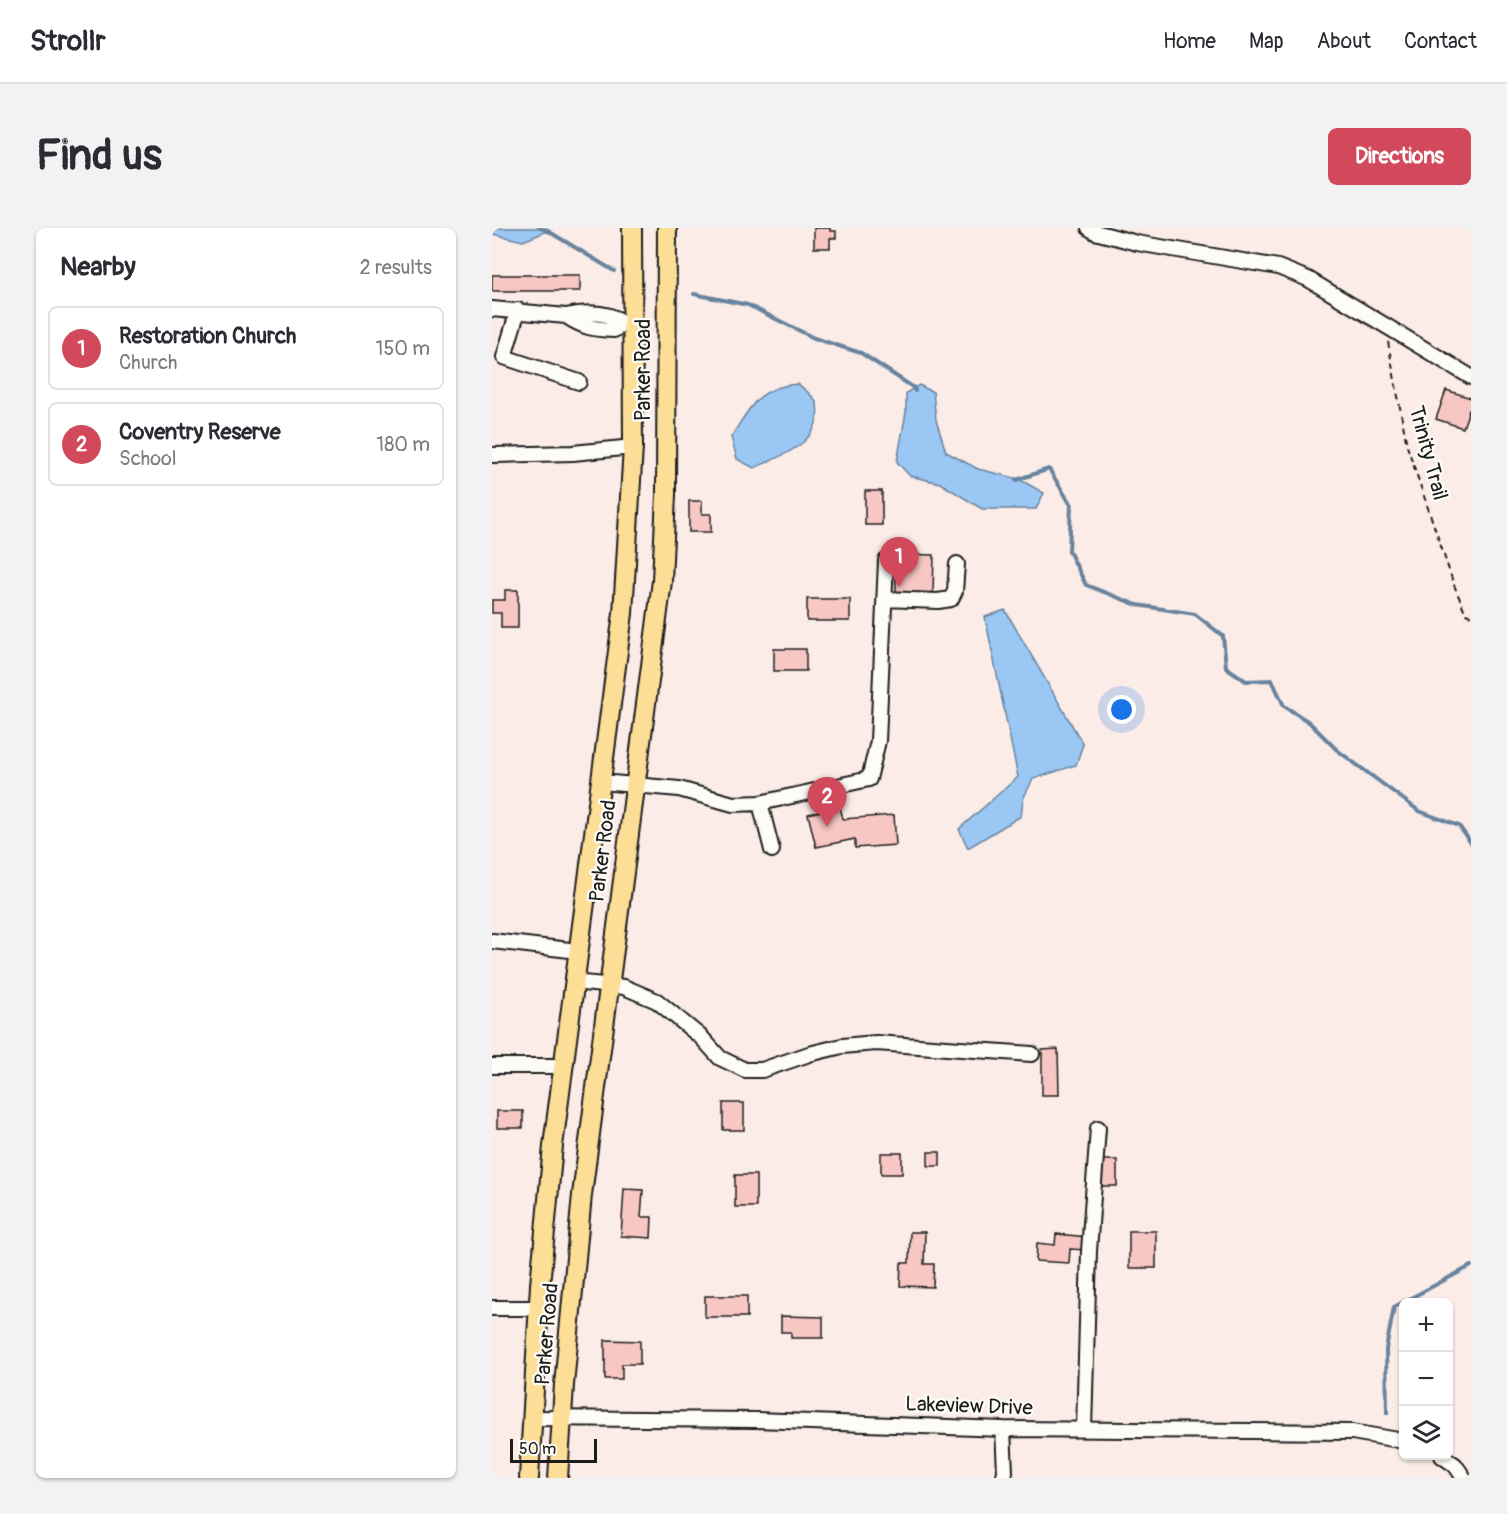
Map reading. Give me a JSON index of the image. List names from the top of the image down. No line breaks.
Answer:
{"streets":{"main road":["Parker Road"],"street":["Lakeview Drive"],"path":["Trinity Trail"]},"crossings":[["Parker Road","Lakeview Drive"]],"scale_bar":"50 m","page":{"header":"Strollr","nav":["Home","Map","About","Contact"],"buttons":"Directions","title":"Find us","heading":["Nearby","2 results"],"list":[{"mark":"1","name":"Restoration Church","note":"Church","value":"150 m"},{"mark":"2","name":"Coventry Reserve","note":"School","value":"180 m"}],"pins":["1","2"],"map_buttons":["+","−"],"scale":"50 m"}}
